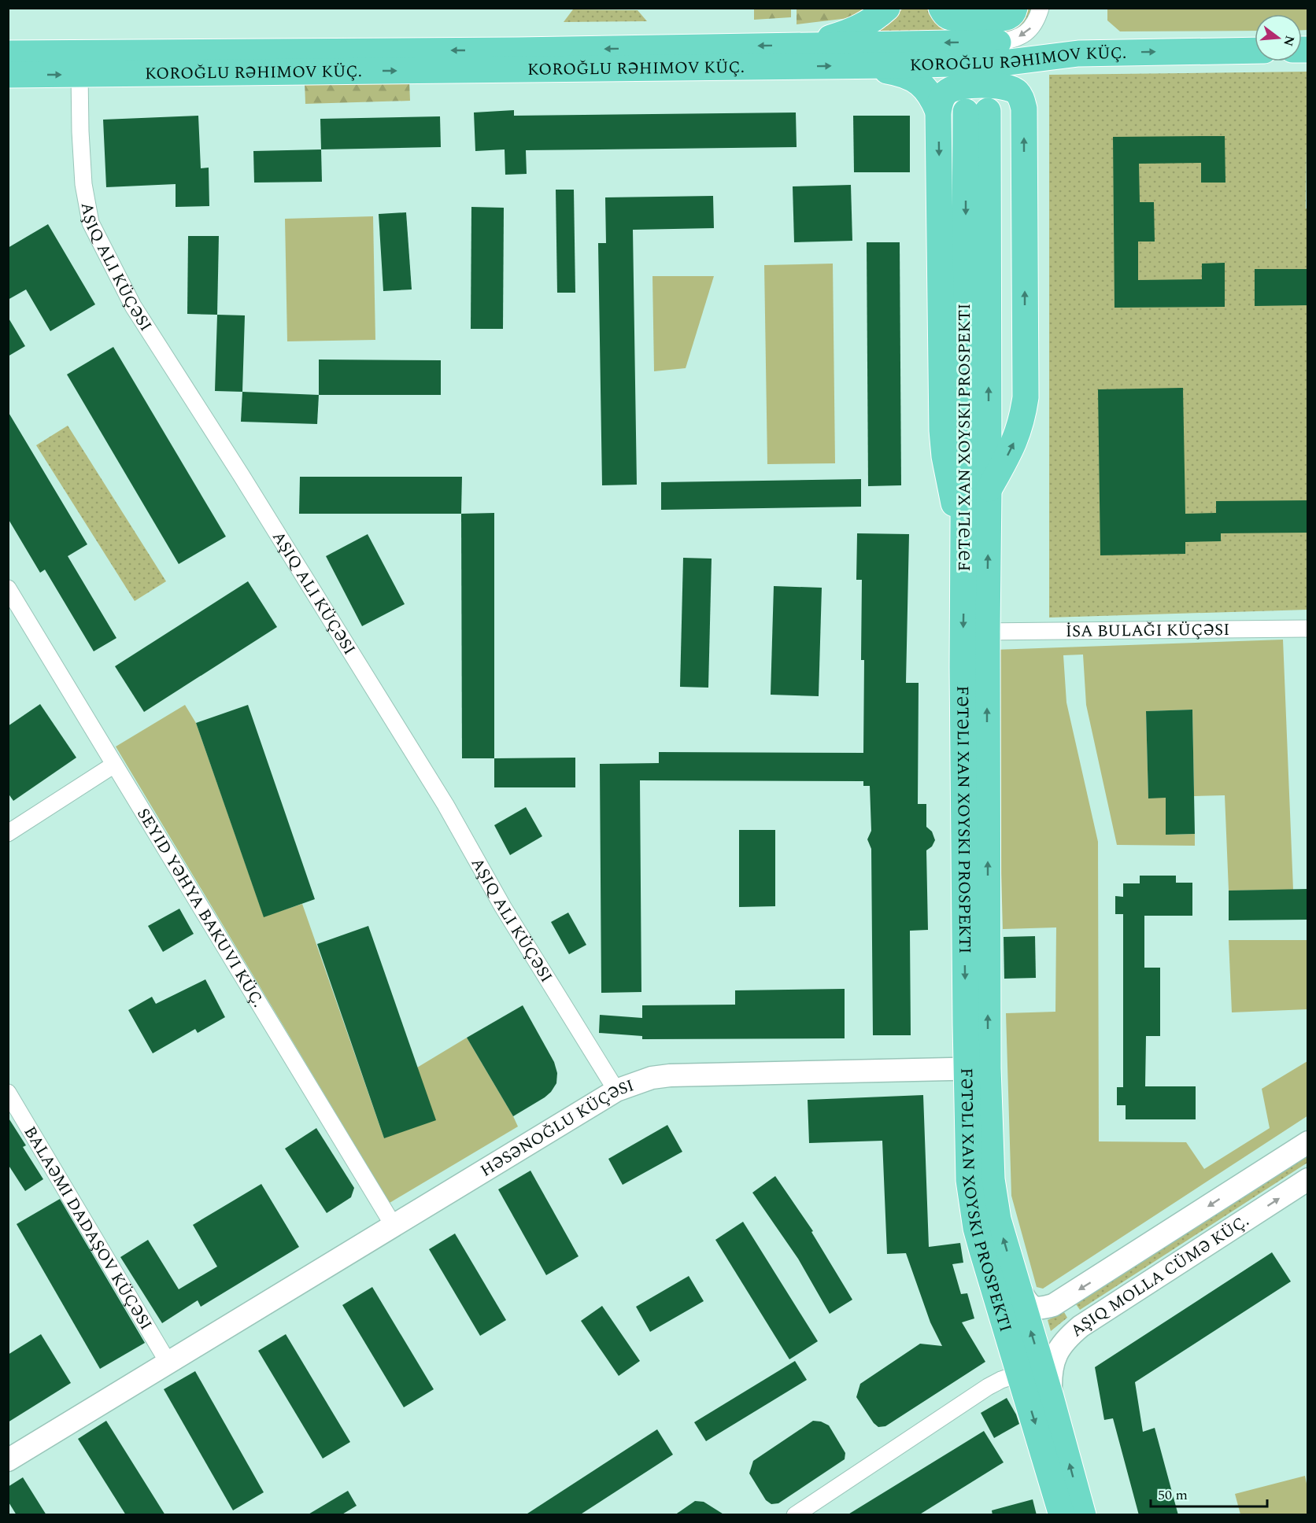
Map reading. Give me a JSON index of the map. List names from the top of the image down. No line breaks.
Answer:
{"streets":{"main road":["KOROĞLU RƏHIMOV KÜÇ.","FƏTƏLI XAN XOYSKI PROSPEKTI"],"street":["SEYID YƏHYA BAKUVI KÜÇ.","HƏSƏNOĞLU KÜÇƏSI","BALAƏMI DADAŞOV KÜÇƏSI"]},"crossings":[["FƏTƏLI XAN XOYSKI PROSPEKTI","HƏSƏNOĞLU KÜÇƏSI"],["SEYID YƏHYA BAKUVI KÜÇ.","HƏSƏNOĞLU KÜÇƏSI"],["HƏSƏNOĞLU KÜÇƏSI","BALAƏMI DADAŞOV KÜÇƏSI"]],"scale_bar":"50 m","north":"right"}
